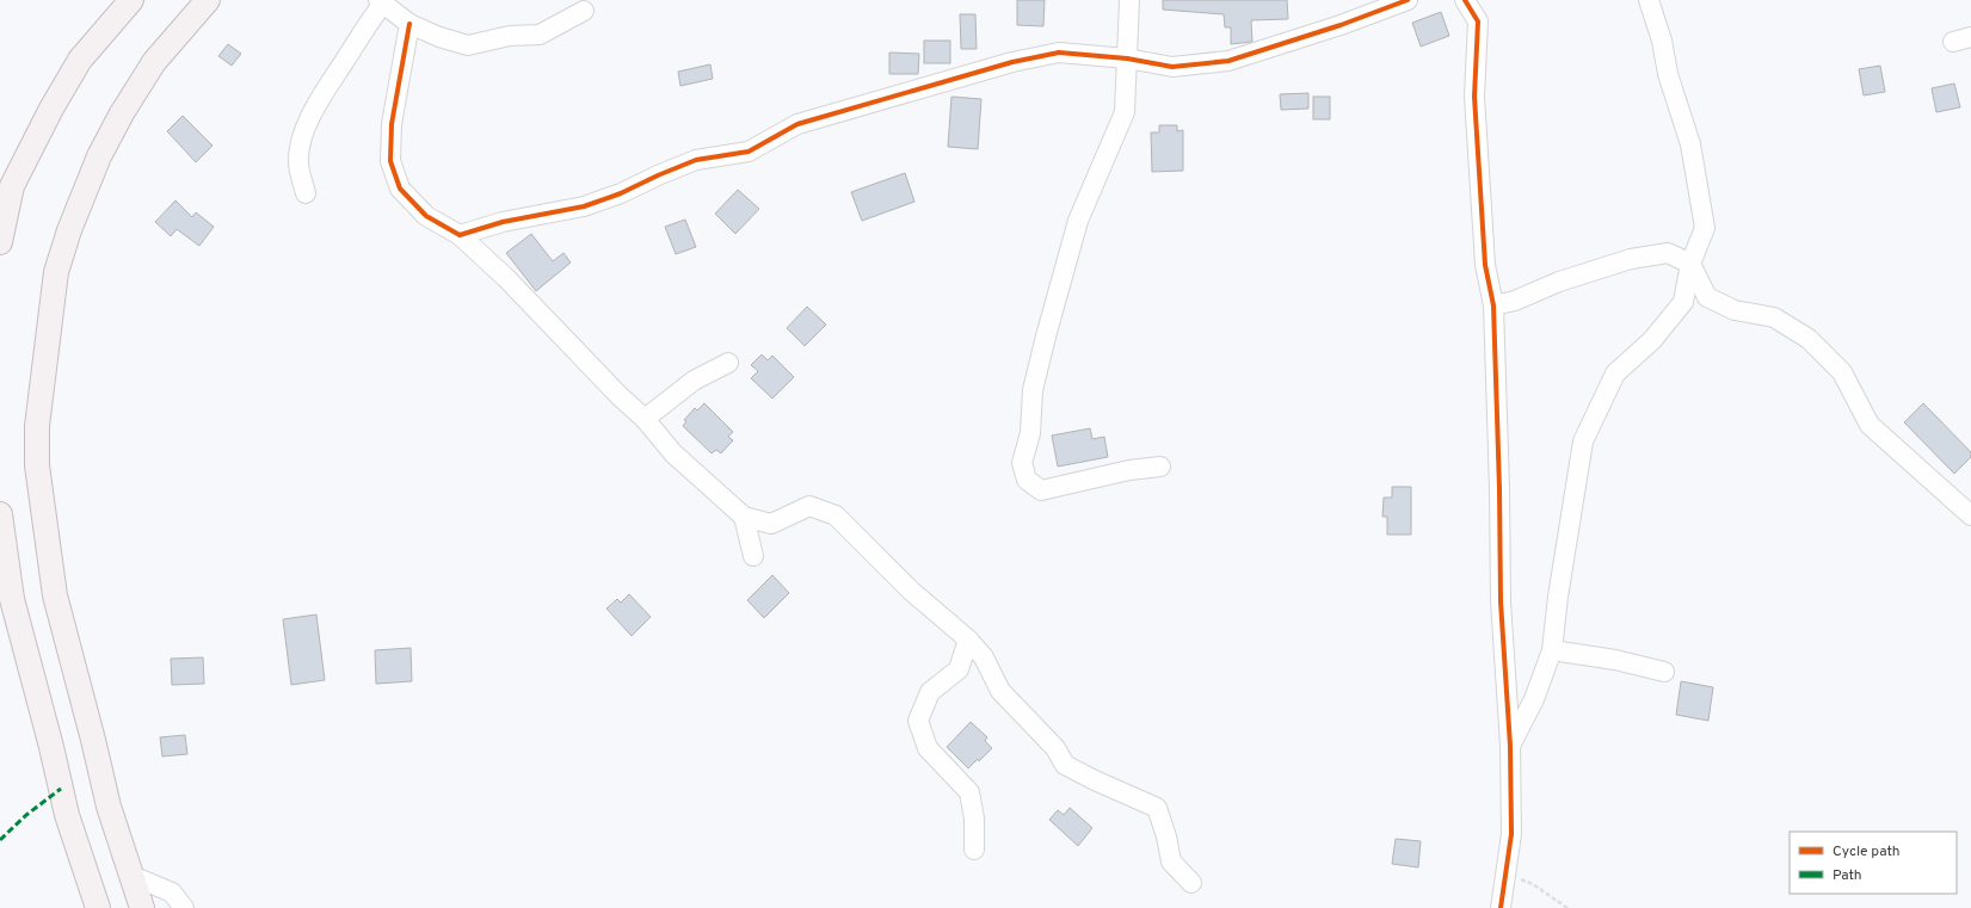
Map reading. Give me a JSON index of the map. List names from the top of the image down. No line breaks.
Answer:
{"legend":["Cycle path","Path"]}
